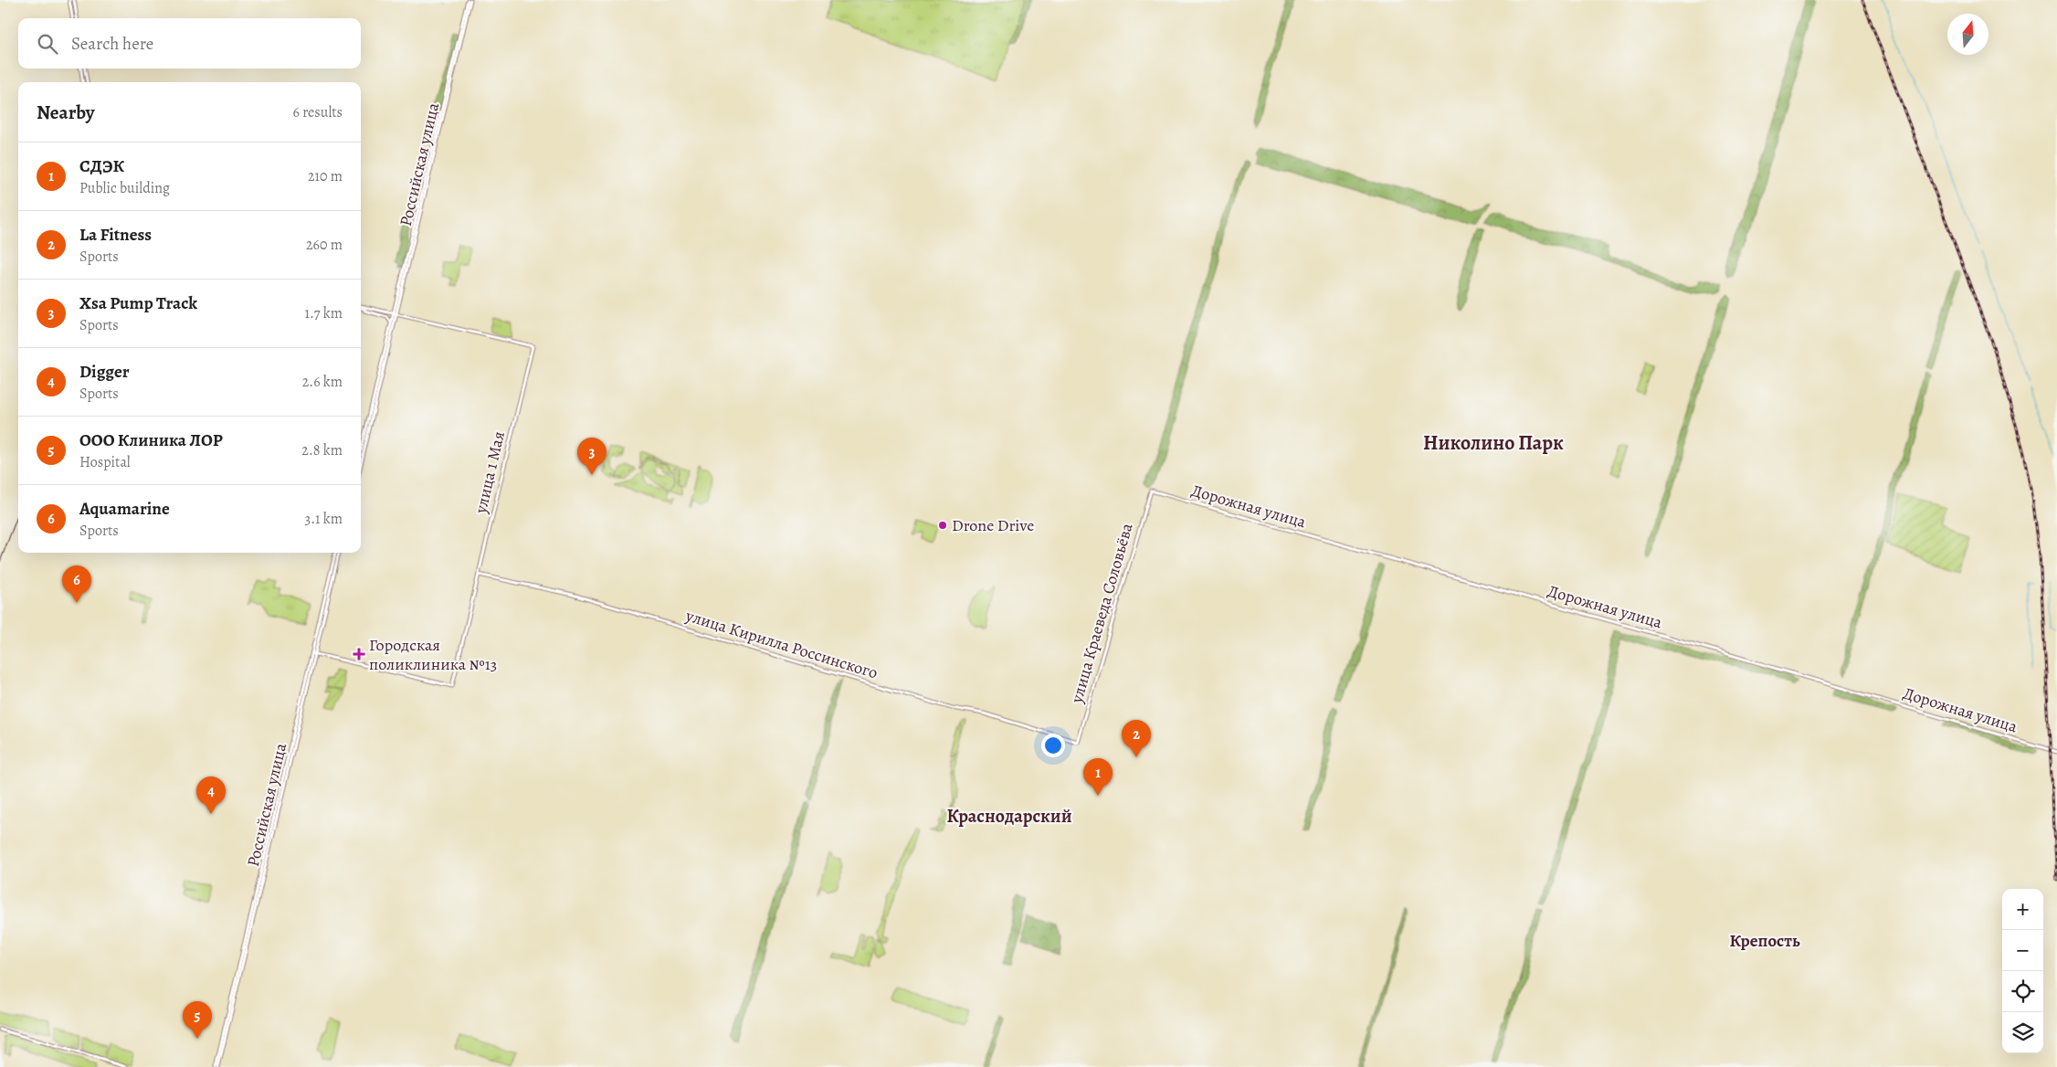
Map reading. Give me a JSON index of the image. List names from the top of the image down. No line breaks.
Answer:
{"streets":{"main road":["Российская улица","улица 1 Мая","Дорожная улица","улица Краеведа Соловьёва","улица Кирилла Россинского"]},"crossings":[["Российская улица","улица 1 Мая"],["улица 1 Мая","улица Кирилла Россинского"],["Дорожная улица","улица Краеведа Соловьёва"],["улица Краеведа Соловьёва","улица Кирилла Россинского"]],"districts":["Николино Парк","Краснодарский","Крепость"],"places":{"other":["Drone Drive"],"health":["Городская поликлиника №13"]},"north":"top","page":{"search":"Search here","heading":["Nearby","6 results"],"list":[{"mark":"1","name":"СДЭК","note":"Public building","value":"210 m"},{"mark":"2","name":"La Fitness","note":"Sports","value":"260 m"},{"mark":"3","name":"Xsa Pump Track","note":"Sports","value":"1.7 km"},{"mark":"4","name":"Digger","note":"Sports","value":"2.6 km"},{"mark":"5","name":"ООО Клиника ЛОР","note":"Hospital","value":"2.8 km"},{"mark":"6","name":"Aquamarine","note":"Sports","value":"3.1 km"}],"pins":["3","6","2","1","4","5"],"map_buttons":["+","−"]}}
